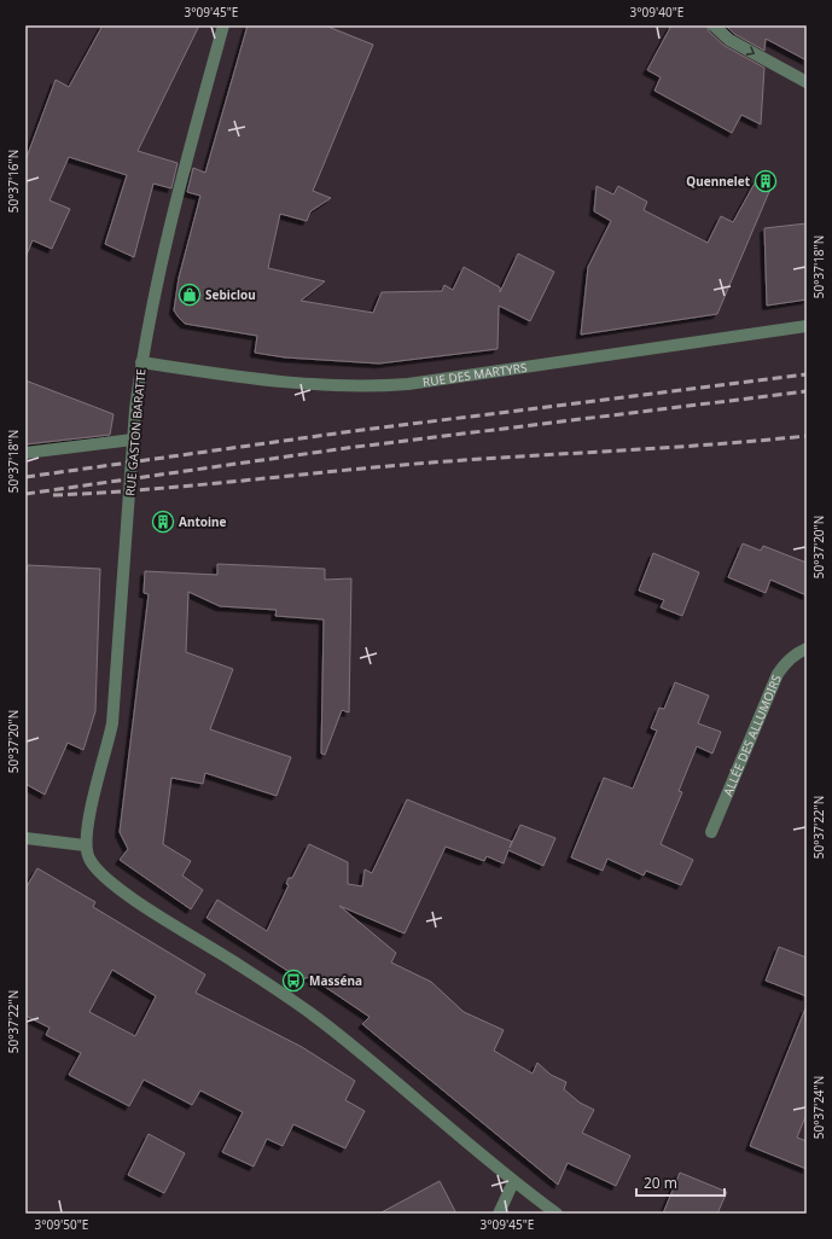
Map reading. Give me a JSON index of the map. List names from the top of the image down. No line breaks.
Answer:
{"streets":{"street":["RUE DES MARTYRS","RUE GASTON BARATTE","ALLÉE DES ALLUMOIRS"]},"crossings":[["RUE DES MARTYRS","RUE GASTON BARATTE"]],"places":{"building":["Quennelet","Antoine"],"shop":["Sebiclou"],"bus stop":["Masséna"]},"scale_bar":"20 m","coordinates":["3°09'45\"E","3°09'40\"E","50°37'16\"N","50°37'18\"N","50°37'20\"N","50°37'22\"N","50°37'24\"N","3°09'50\"E"]}
